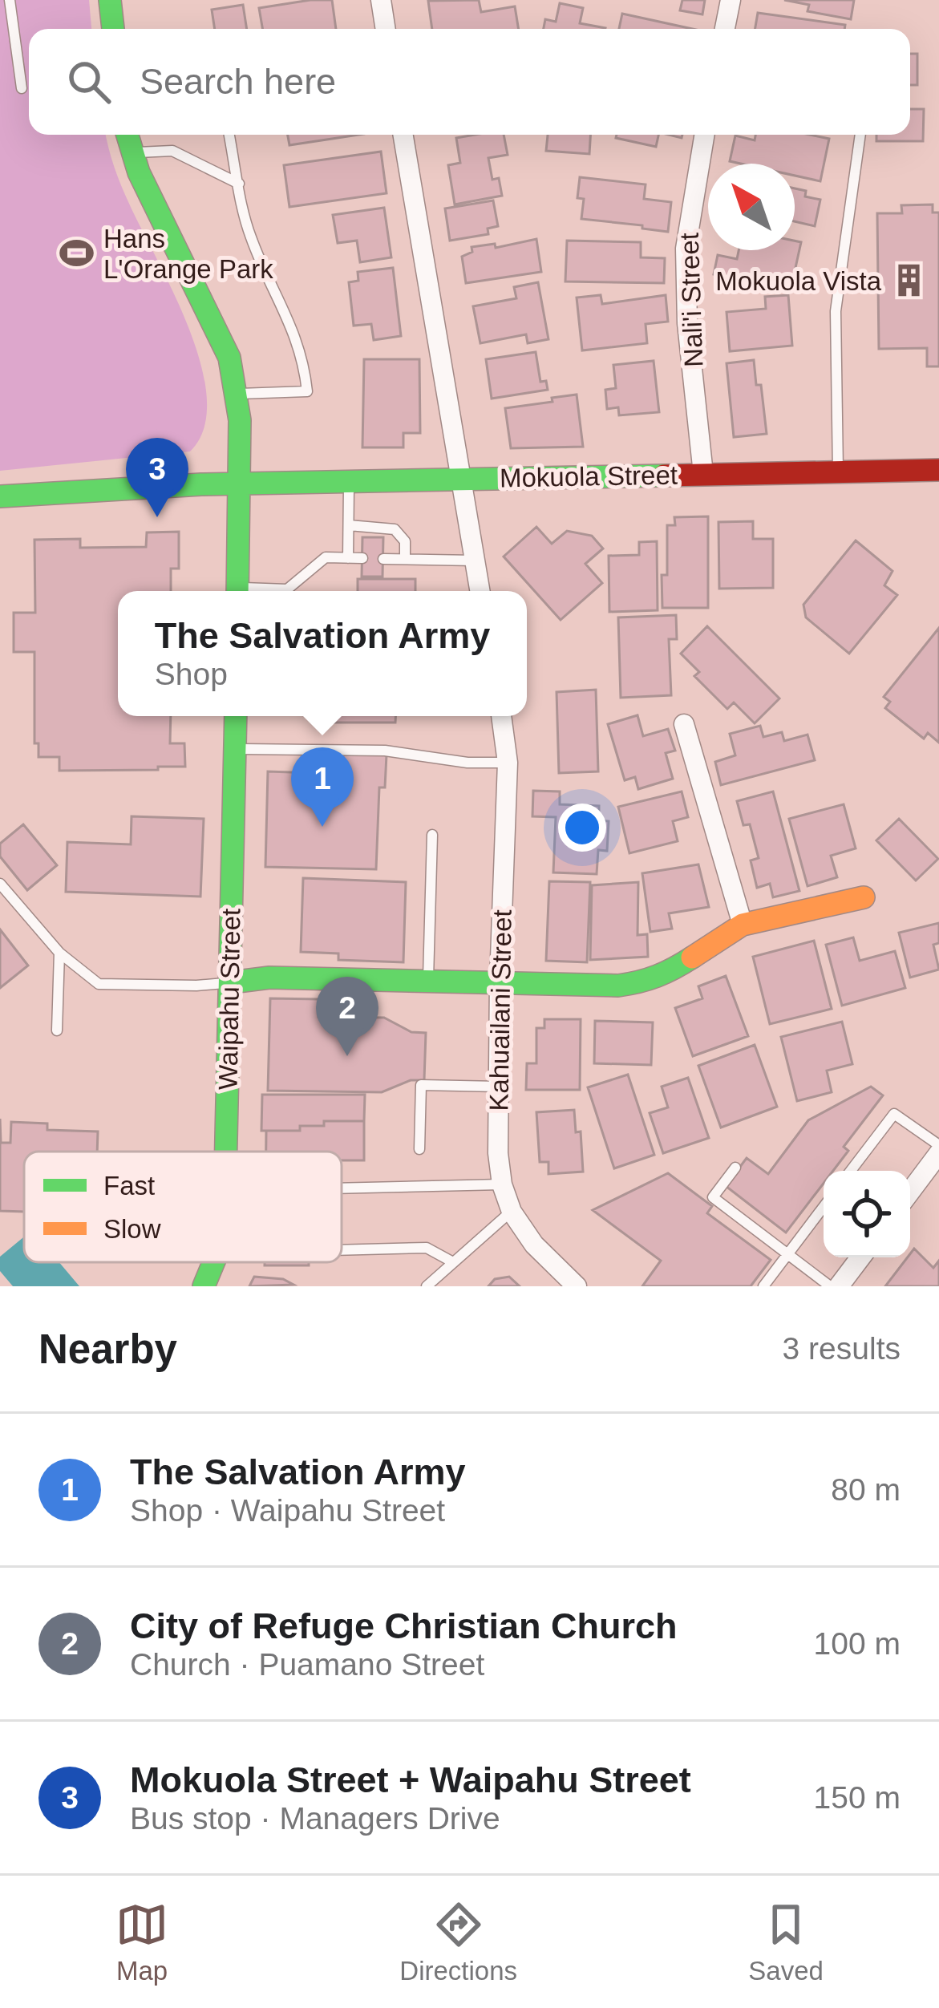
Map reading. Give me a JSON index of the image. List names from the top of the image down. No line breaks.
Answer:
{"streets":{"street":["Nali'i Street","Mokuola Street","Waipahu Street","Kahuailani Street"]},"crossings":[["Nali'i Street","Mokuola Street"]],"places":{"sports":["Hans L'Orange Park"],"building":["Mokuola Vista"]},"legend":["Fast","Slow"],"north":"top left","page":{"search":"Search here","pins":["3","1","2"],"popup":["The Salvation Army","Shop"],"heading":["Nearby","3 results"],"list":[{"mark":"1","name":"The Salvation Army","note":"Shop · Waipahu Street","value":"80 m"},{"mark":"2","name":"City of Refuge Christian Church","note":"Church · Puamano Street","value":"100 m"},{"mark":"3","name":"Mokuola Street + Waipahu Street","note":"Bus stop · Managers Drive","value":"150 m"}],"nav":["Map","Directions","Saved"]}}
